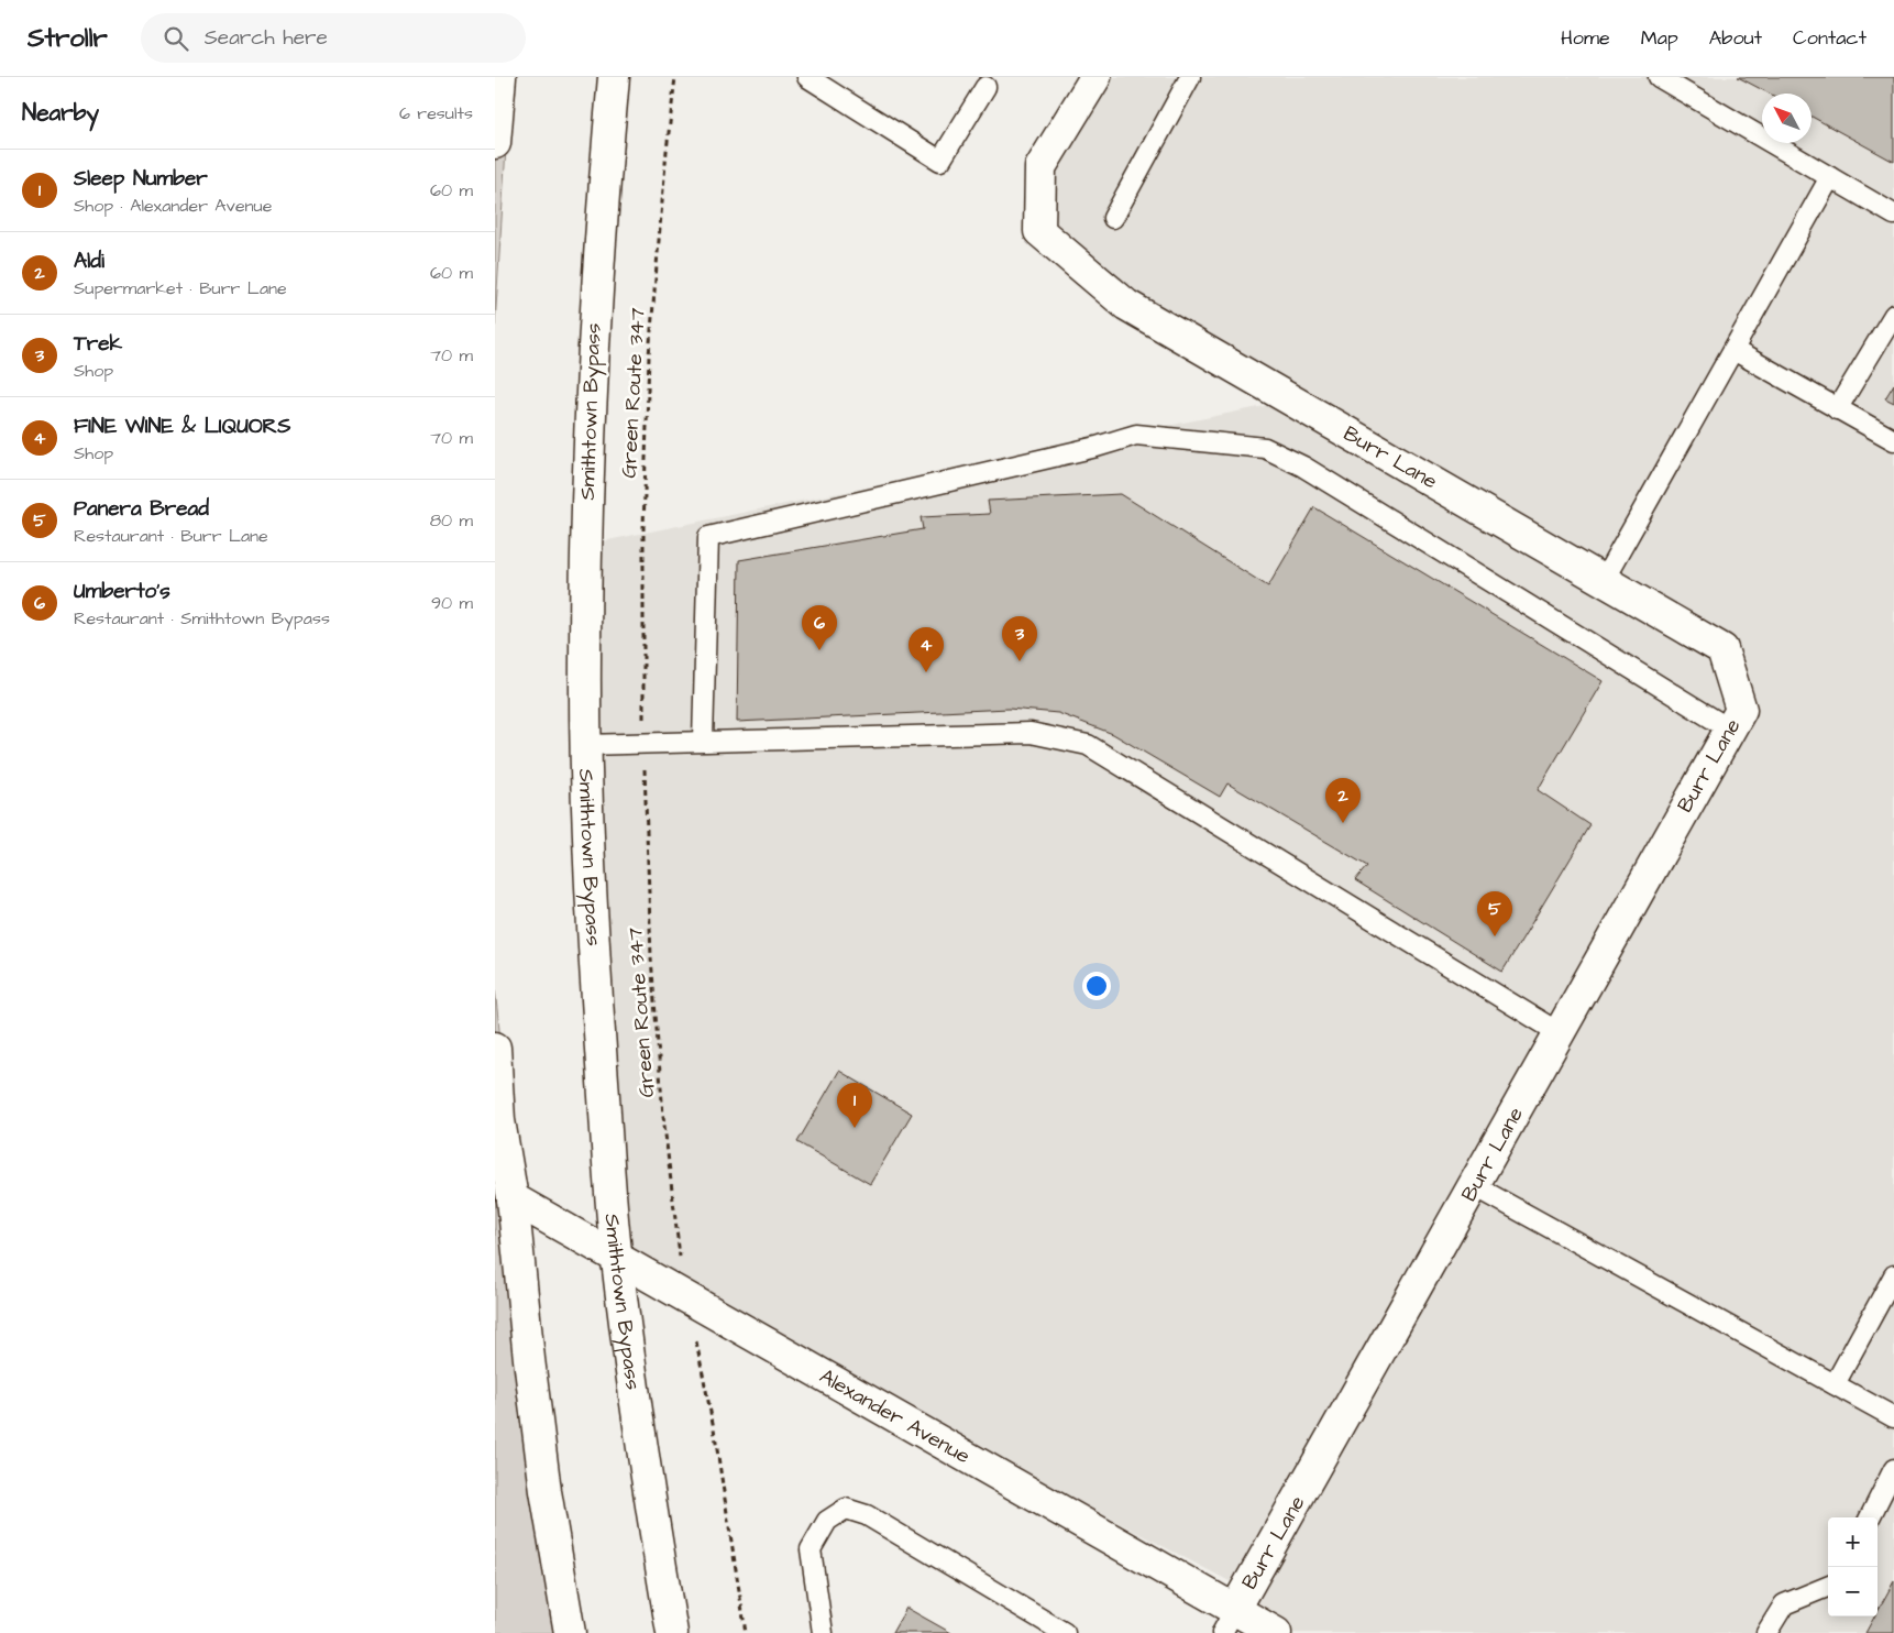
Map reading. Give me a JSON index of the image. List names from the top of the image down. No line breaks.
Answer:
{"streets":{"main road":["Smithtown Bypass","Burr Lane","Alexander Avenue"],"path":["Green Route 347"]},"crossings":[["Smithtown Bypass","Alexander Avenue"],["Burr Lane","Alexander Avenue"]],"north":"top left","page":{"header":"Strollr","search":"Search here","nav":["Home","Map","About","Contact"],"heading":["Nearby","6 results"],"list":[{"mark":"1","name":"Sleep Number","note":"Shop · Alexander Avenue","value":"60 m"},{"mark":"2","name":"Aldi","note":"Supermarket · Burr Lane","value":"60 m"},{"mark":"3","name":"Trek","note":"Shop","value":"70 m"},{"mark":"4","name":"FINE WINE & LIQUORS","note":"Shop","value":"70 m"},{"mark":"5","name":"Panera Bread","note":"Restaurant · Burr Lane","value":"80 m"},{"mark":"6","name":"Umberto's","note":"Restaurant · Smithtown Bypass","value":"90 m"}],"pins":["6","3","4","2","5","1"],"map_buttons":["+","−"]}}
